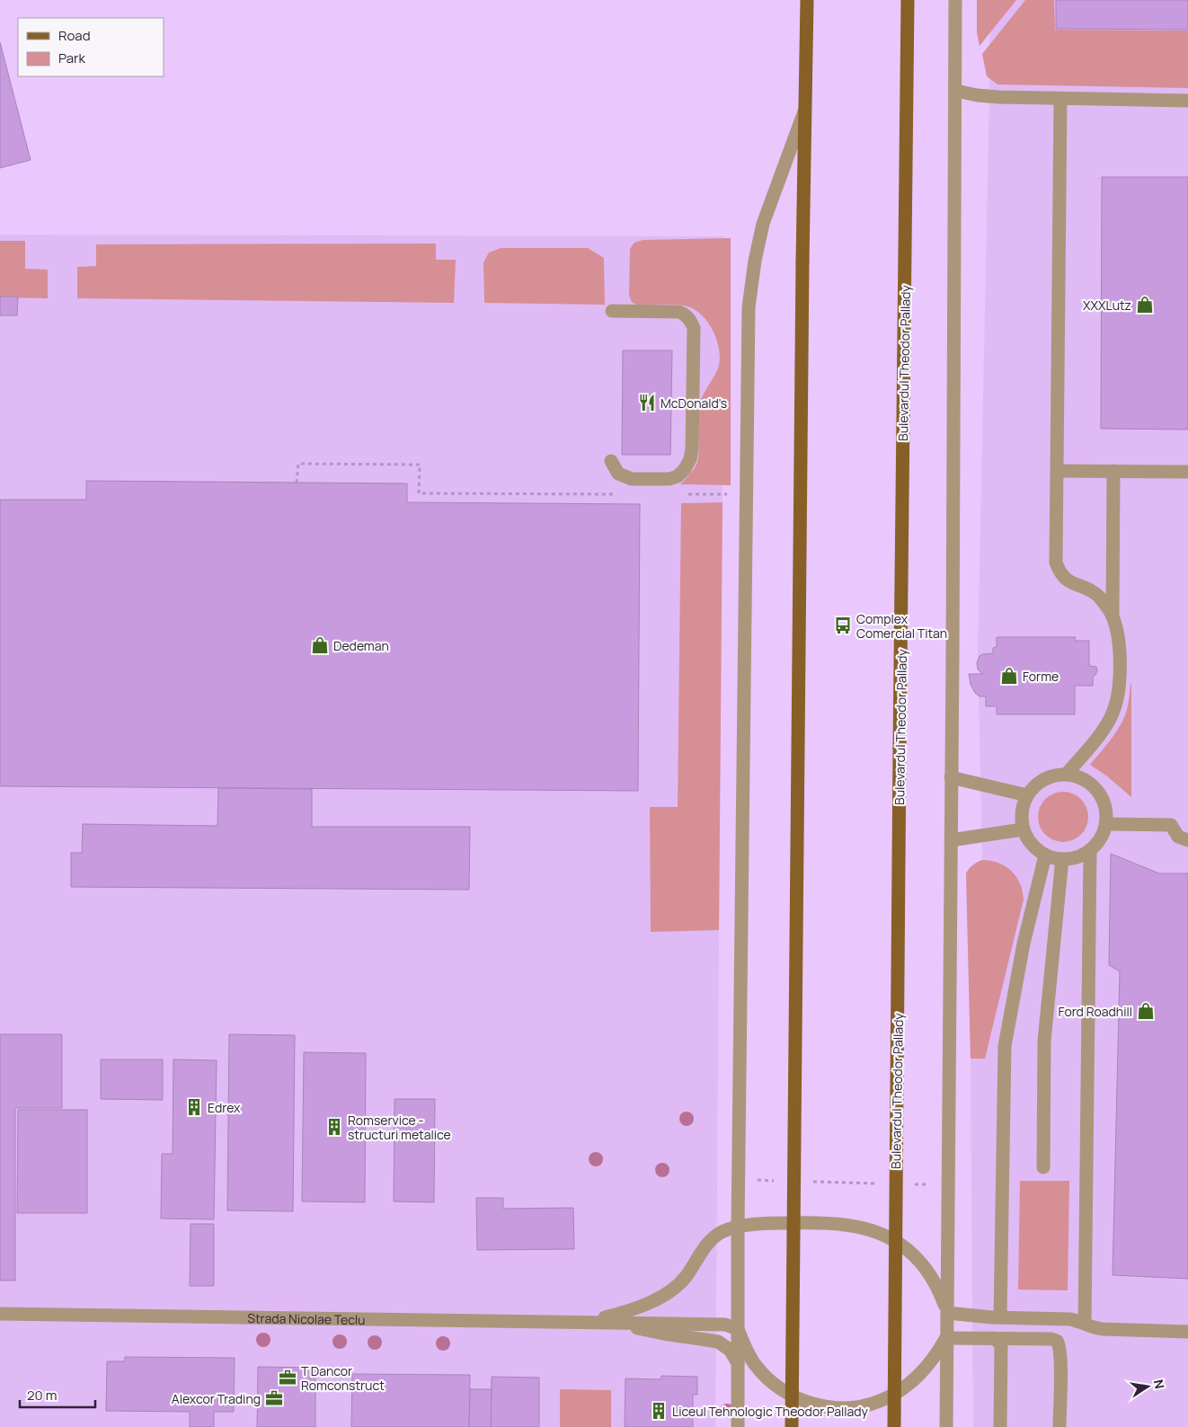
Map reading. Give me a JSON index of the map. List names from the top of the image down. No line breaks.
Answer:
{"streets":{"main road":["Bulevardul Theodor Pallady"],"street":["Strada Nicolae Teclu"]},"places":{"shop":["XXXLutz","Dedeman","Forme","Ford Roadhill"],"restaurant":["McDonald's"],"bus stop":["Complex Comercial Titan"],"building":["Edrex","Romservice - structuri metalice","Liceul Tehnologic Theodor Pallady"],"office":["T Dancor Romconstruct","Alexcor Trading"]},"legend":["Road","Park"],"scale_bar":"20 m","north":"right"}
